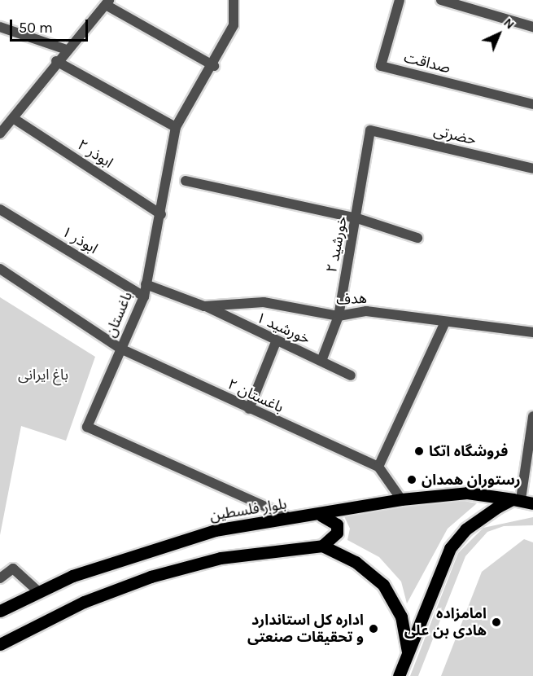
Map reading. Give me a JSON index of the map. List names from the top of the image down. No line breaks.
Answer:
{"streets":{"main road":["بلوار فلسطین"],"street":["صداقت","حضرتی","ابوذر ۲","ابوذر ۱","خورشید ۲","هدف","باغستان","خورشید ۱","باغستان ۲"]},"crossings":[["حضرتی","خورشید ۲"],["ابوذر ۲","باغستان"],["ابوذر ۱","باغستان"],["خورشید ۲","هدف"],["خورشید ۲","خورشید ۱"],["هدف","باغستان"],["هدف","خورشید ۱"],["باغستان","باغستان ۲"],["باغستان","بلوار فلسطین"]],"parks":["باغ ایرانی"],"places":["فروشگاه اتکا","رستوران همدان","امامزاده هادی بن علی","اداره کل استاندارد و تحقیقات صنعتی"],"scale_bar":"50 m","north":"top right"}
